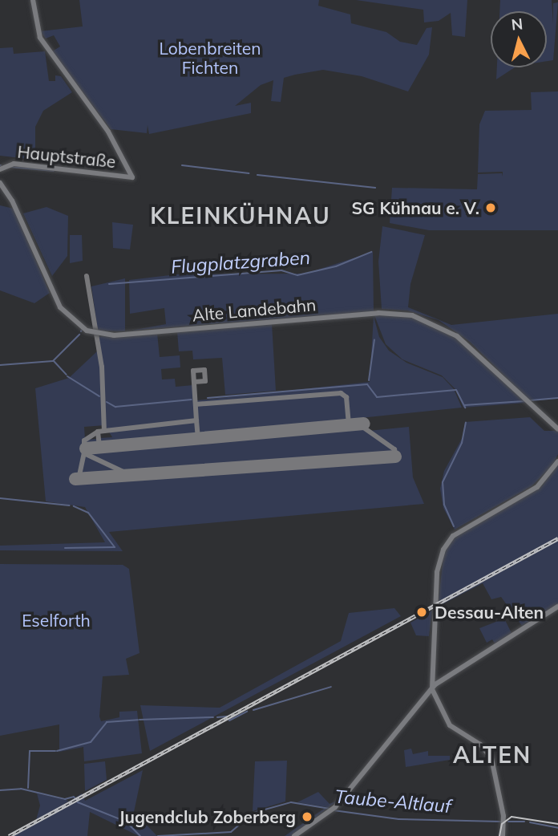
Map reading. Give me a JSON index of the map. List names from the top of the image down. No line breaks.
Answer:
{"streets":{"main road":["Hauptstraße","Alte Landebahn"]},"districts":["KLEINKÜHNAU","ALTEN"],"water":["Flugplatzgraben","Taube-Altlauf"],"parks":["Lobenbreiten Fichten","Eselforth"],"places":["SG Kühnau e. V.","Dessau-Alten","Jugendclub Zoberberg"],"north":"top"}
